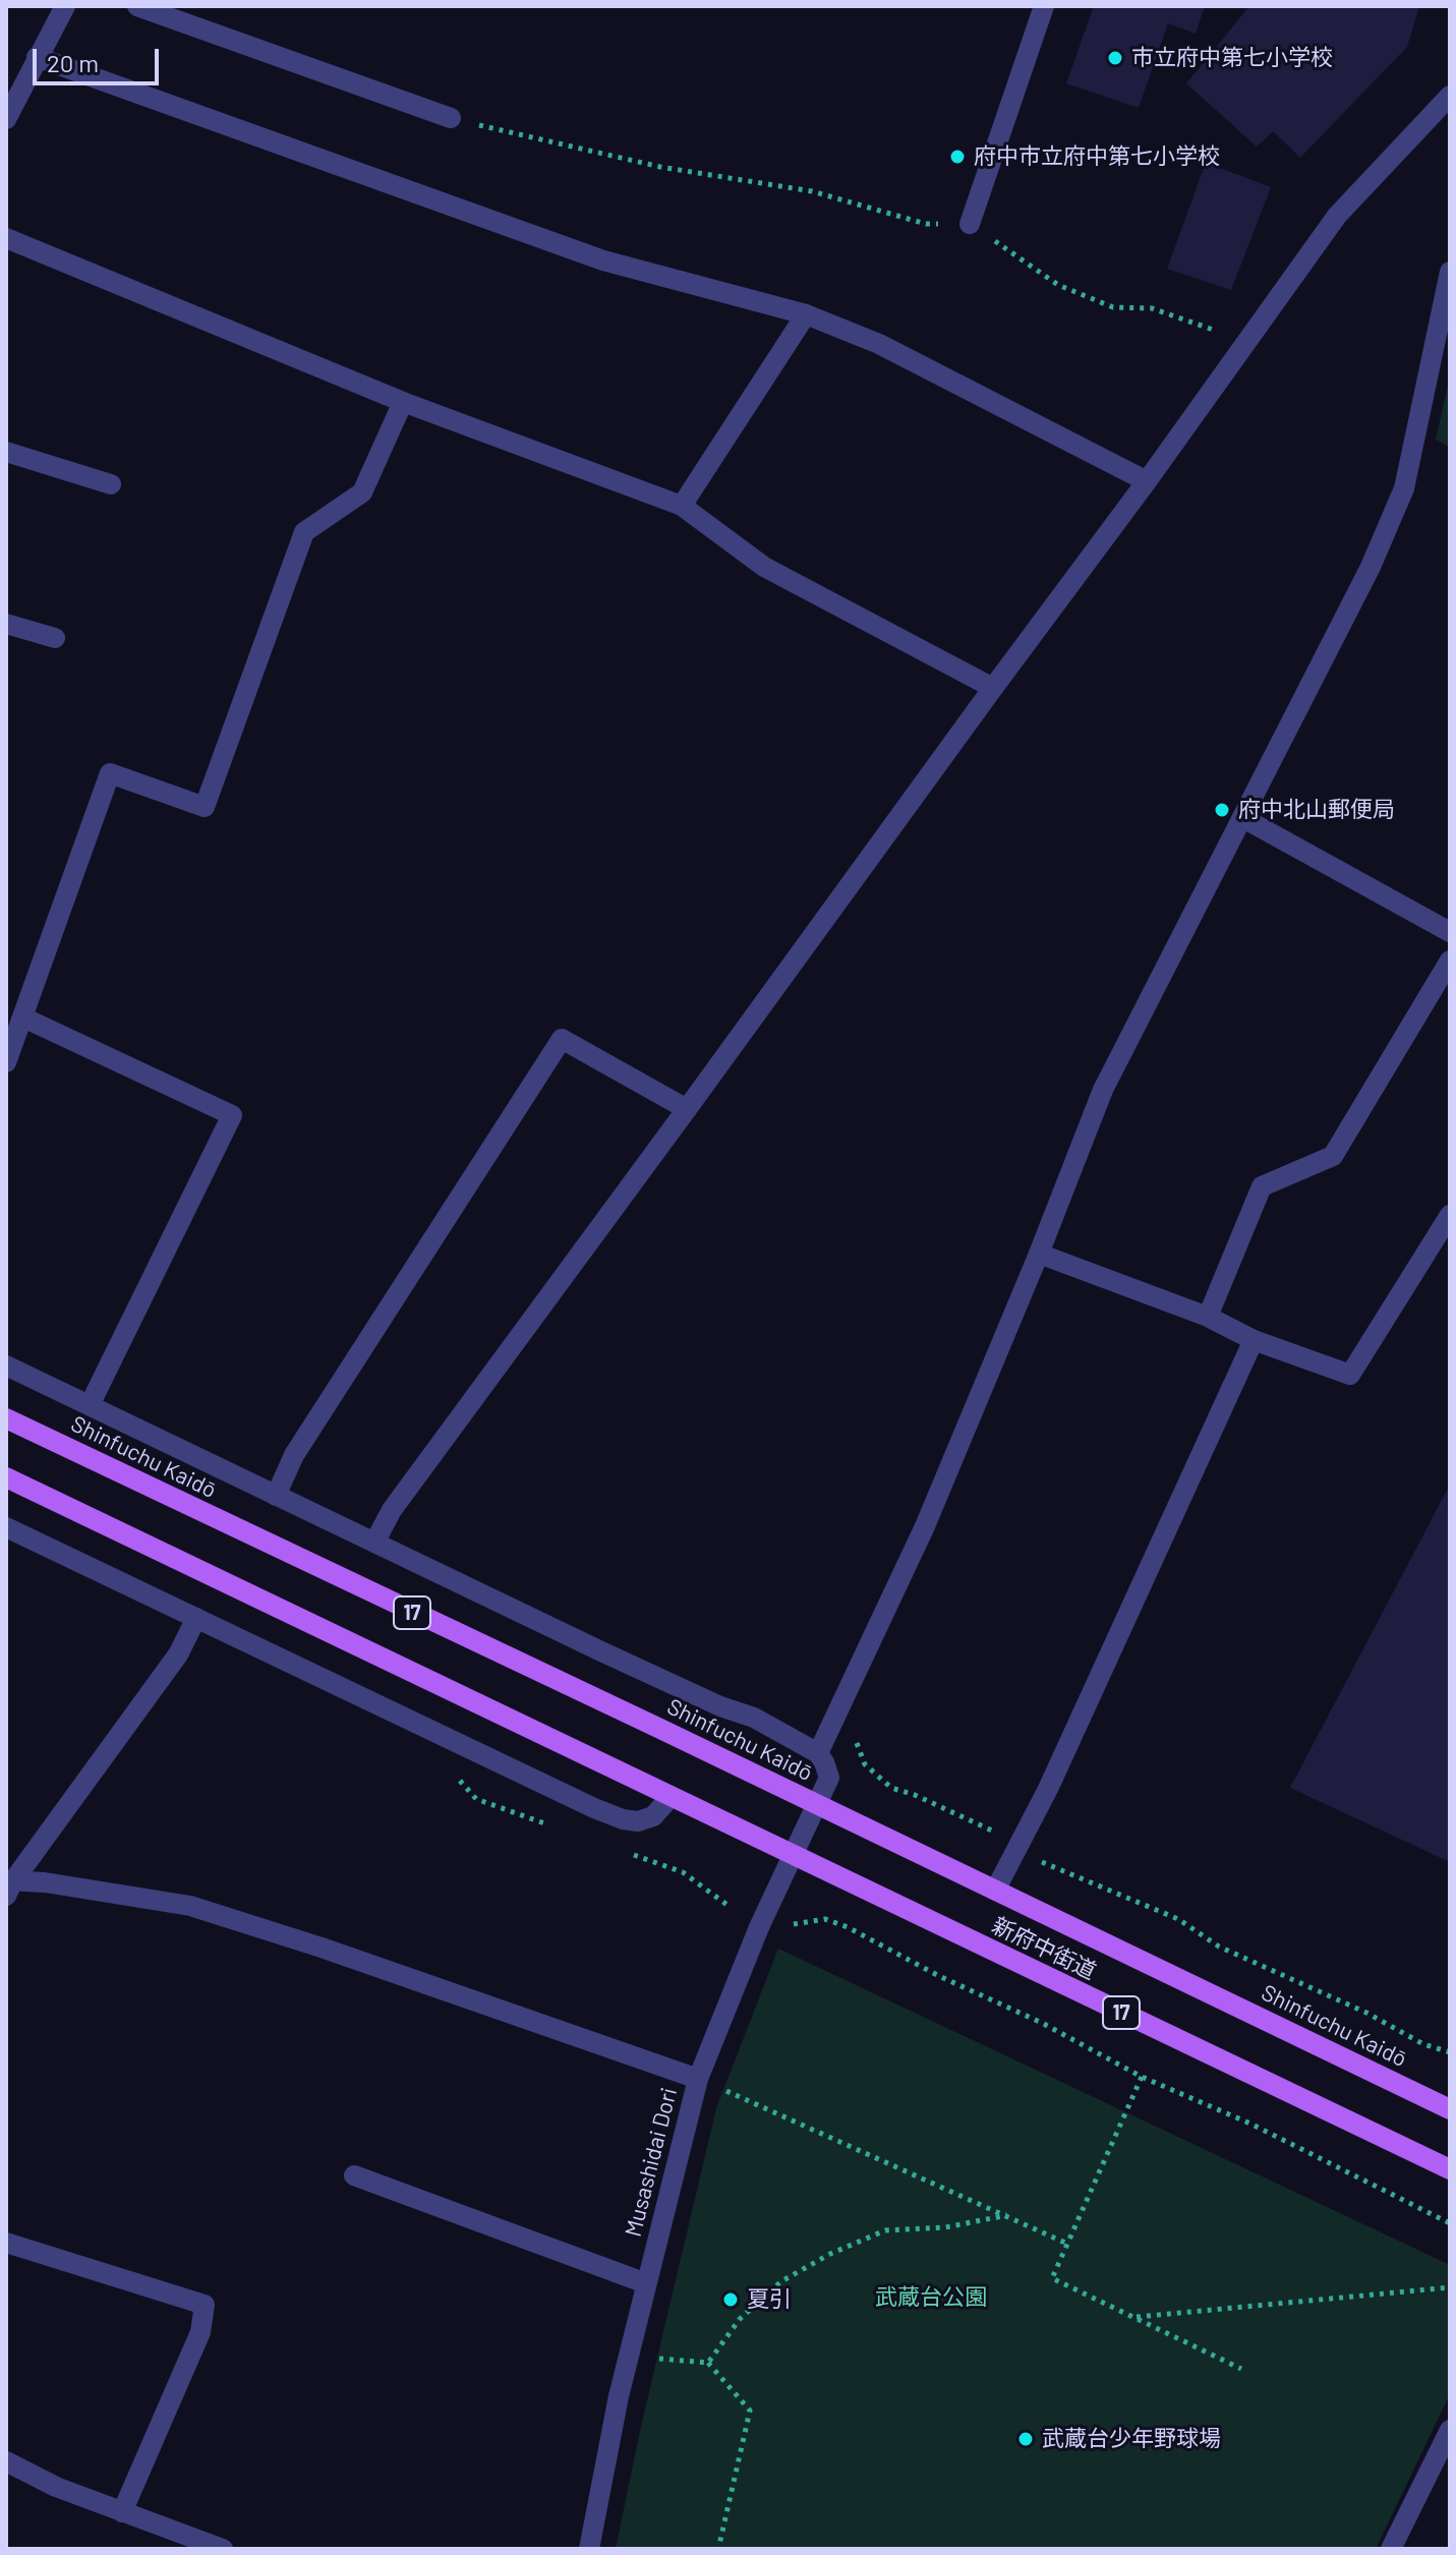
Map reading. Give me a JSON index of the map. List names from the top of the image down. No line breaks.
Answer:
{"streets":{"main road":["Shinfuchu Kaidō","17","新府中街道"],"street":["Musashidai Dori"]},"crossings":[["Shinfuchu Kaidō","Musashidai Dori"],["17","新府中街道"],["17","Musashidai Dori"],["新府中街道","Musashidai Dori"]],"parks":["武蔵台公園"],"places":["市立府中第七小学校","府中市立府中第七小学校","府中北山郵便局","夏引","武蔵台少年野球場"],"scale_bar":"20 m"}
